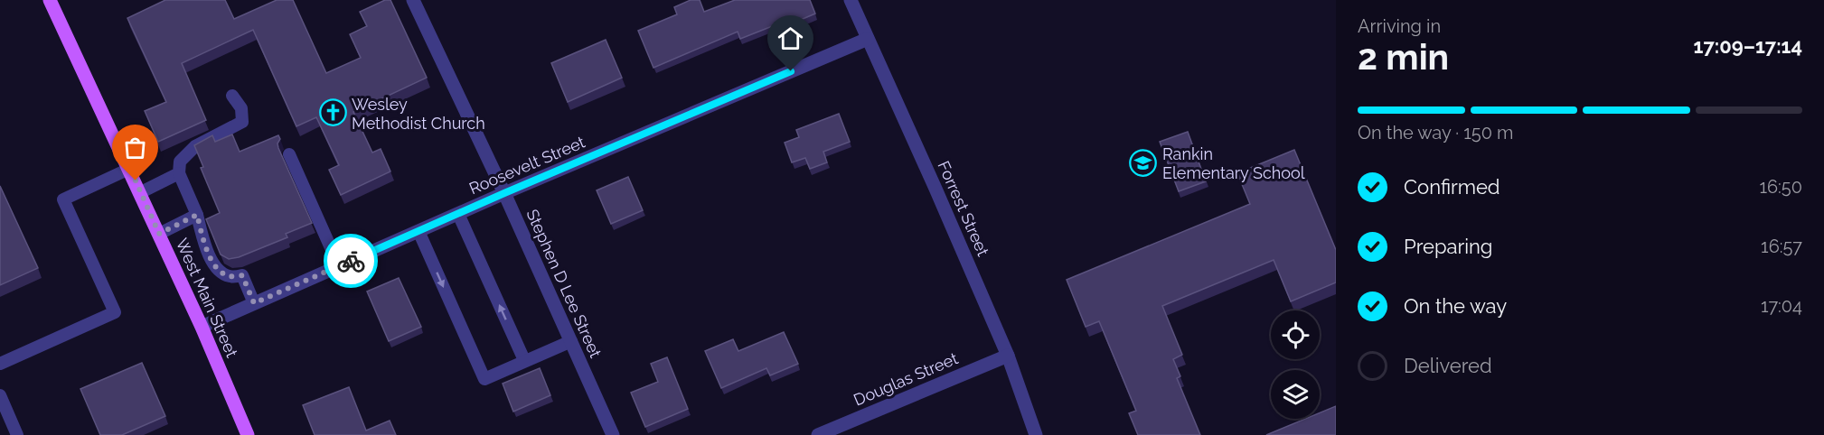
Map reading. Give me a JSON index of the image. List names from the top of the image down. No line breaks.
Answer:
{"streets":{"main road":["West Main Street"],"street":["Roosevelt Street","Forrest Street","Stephen D Lee Street","Douglas Street"]},"crossings":[["Roosevelt Street","Forrest Street"],["Roosevelt Street","Stephen D Lee Street"],["Roosevelt Street","West Main Street"],["Forrest Street","Douglas Street"]],"places":{"church":["Wesley Methodist Church"],"school or university":["Rankin Elementary School"]},"page":{"heading":["2 min","Arriving in","17:09–17:14"],"bar":"On the way · 150 m","list":[["Confirmed","16:50"],["Preparing","16:57"],["On the way","17:04"],"Delivered"]}}
